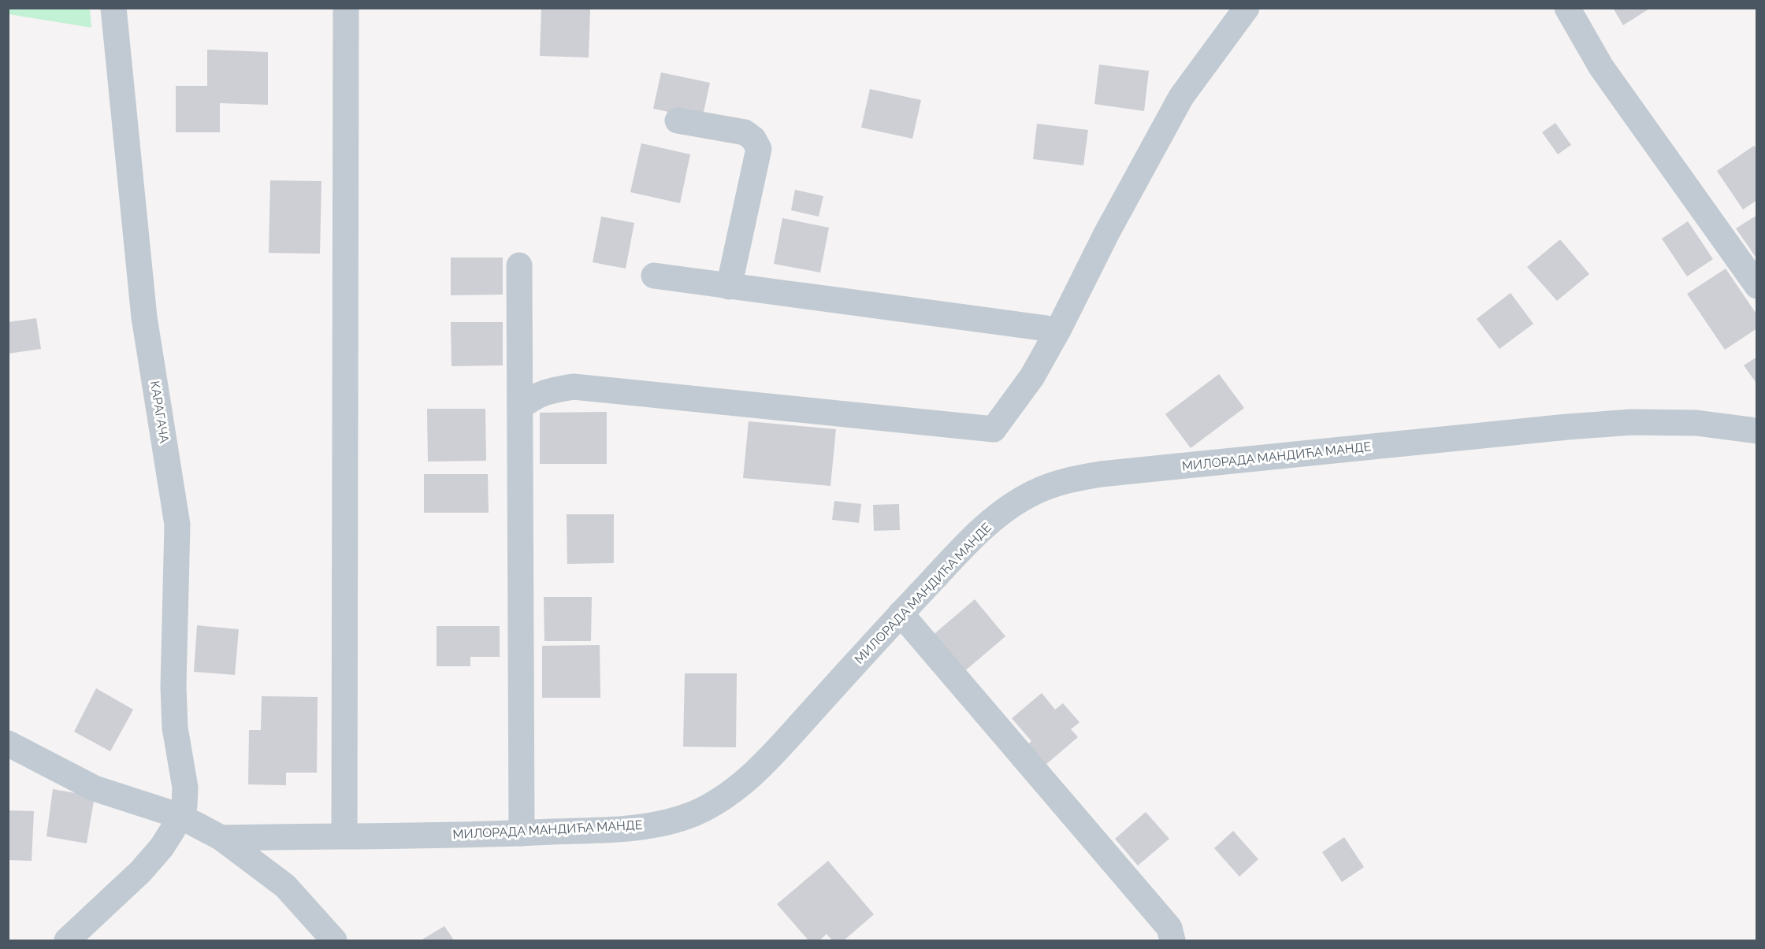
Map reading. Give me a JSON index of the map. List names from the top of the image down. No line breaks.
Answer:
{"streets":{"street":["КАРАГАЧА","МИЛОРАДА МАНДИЋА МАНДЕ"]}}
